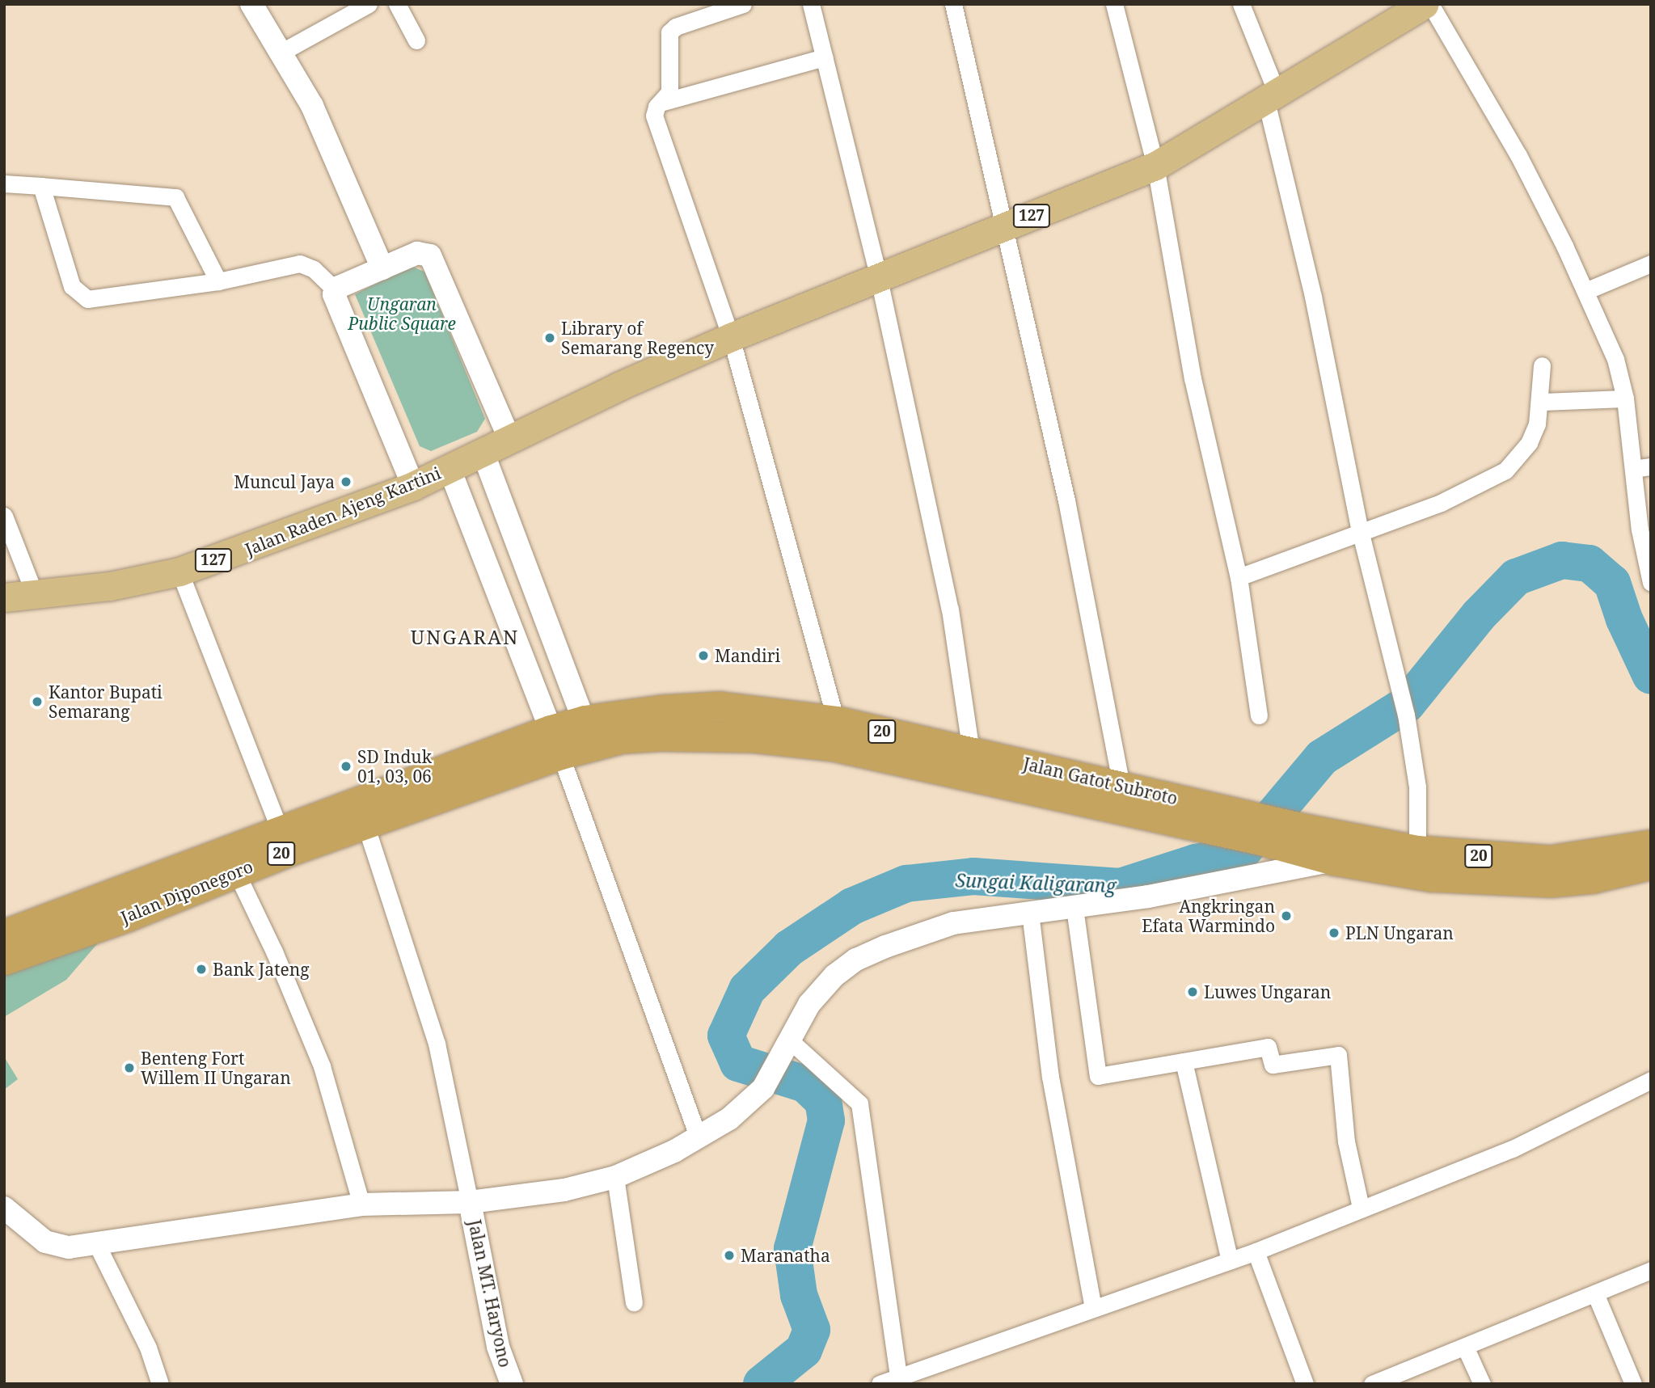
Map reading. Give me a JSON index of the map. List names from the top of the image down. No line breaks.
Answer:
{"streets":{"highway":["20","Jalan Gatot Subroto","Jalan Diponegoro"],"main road":["127","Jalan Raden Ajeng Kartini"],"street":["Jalan MT. Haryono"]},"crossings":[["127","Jalan Raden Ajeng Kartini"],["Jalan Gatot Subroto","Jalan Diponegoro"]],"districts":["UNGARAN"],"water":["Sungai Kaligarang"],"parks":["Ungaran Public Square"],"places":["Library of Semarang Regency","Muncul Jaya","Mandiri","Kantor Bupati Semarang","SD Induk 01, 03, 06","Angkringan Efata Warmindo","PLN Ungaran","Bank Jateng","Luwes Ungaran","Benteng Fort Willem II Ungaran","Maranatha"]}
